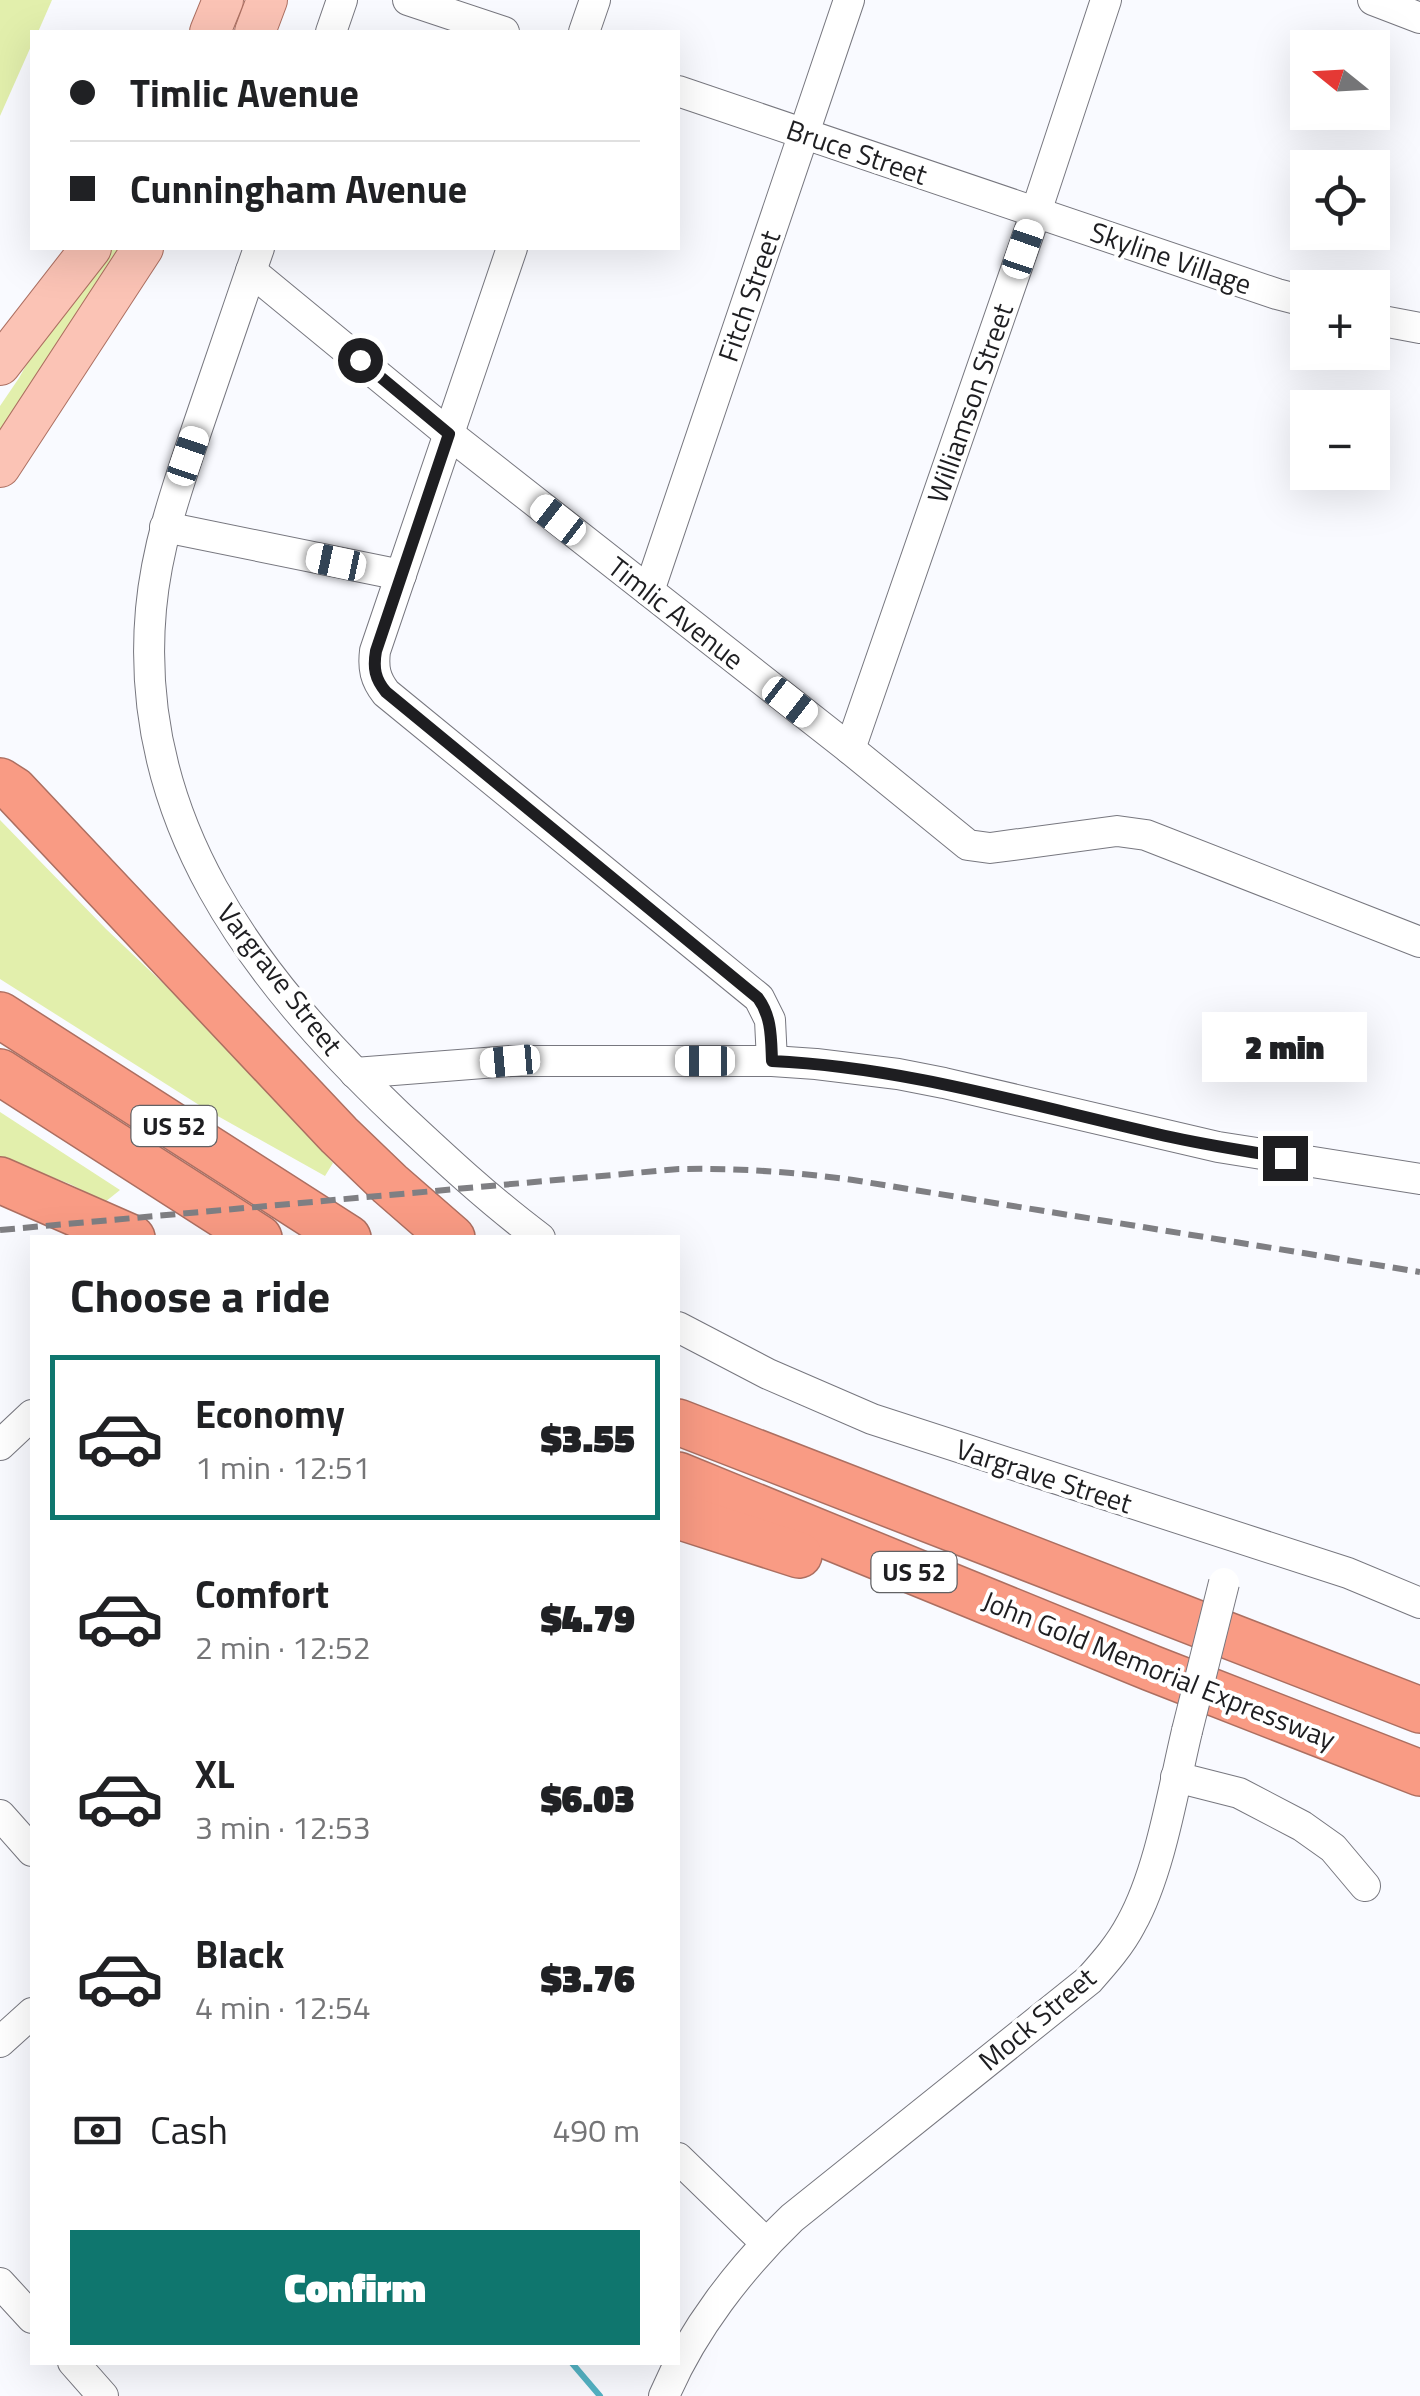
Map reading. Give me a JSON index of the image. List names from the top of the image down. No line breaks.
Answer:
{"streets":{"highway":["US 52","John Gold Memorial Expressway"],"street":["Bruce Street","Skyline Village","Fitch Street","Williamson Street","Timlic Avenue","Vargrave Street","Mock Street"]},"crossings":[["Bruce Street","Skyline Village"],["Bruce Street","Fitch Street"],["Bruce Street","Williamson Street"],["Skyline Village","Williamson Street"],["Fitch Street","Timlic Avenue"],["Williamson Street","Timlic Avenue"],["Timlic Avenue","Vargrave Street"],["Vargrave Street","Mock Street"]],"north":"left","page":{"map_buttons":["+","−"],"banner":["Timlic Avenue","Cunningham Avenue"],"bubble":"2 min","heading":"Choose a ride","list":[{"name":"Economy","note":"1 min · 12:51","value":"$3.55"},{"name":"Comfort","note":"2 min · 12:52","value":"$4.79"},{"name":"XL","note":"3 min · 12:53","value":"$6.03"},{"name":"Black","note":"4 min · 12:54","value":"$3.76"}],"pay":["Cash","490 m"],"buttons":"Confirm"}}
